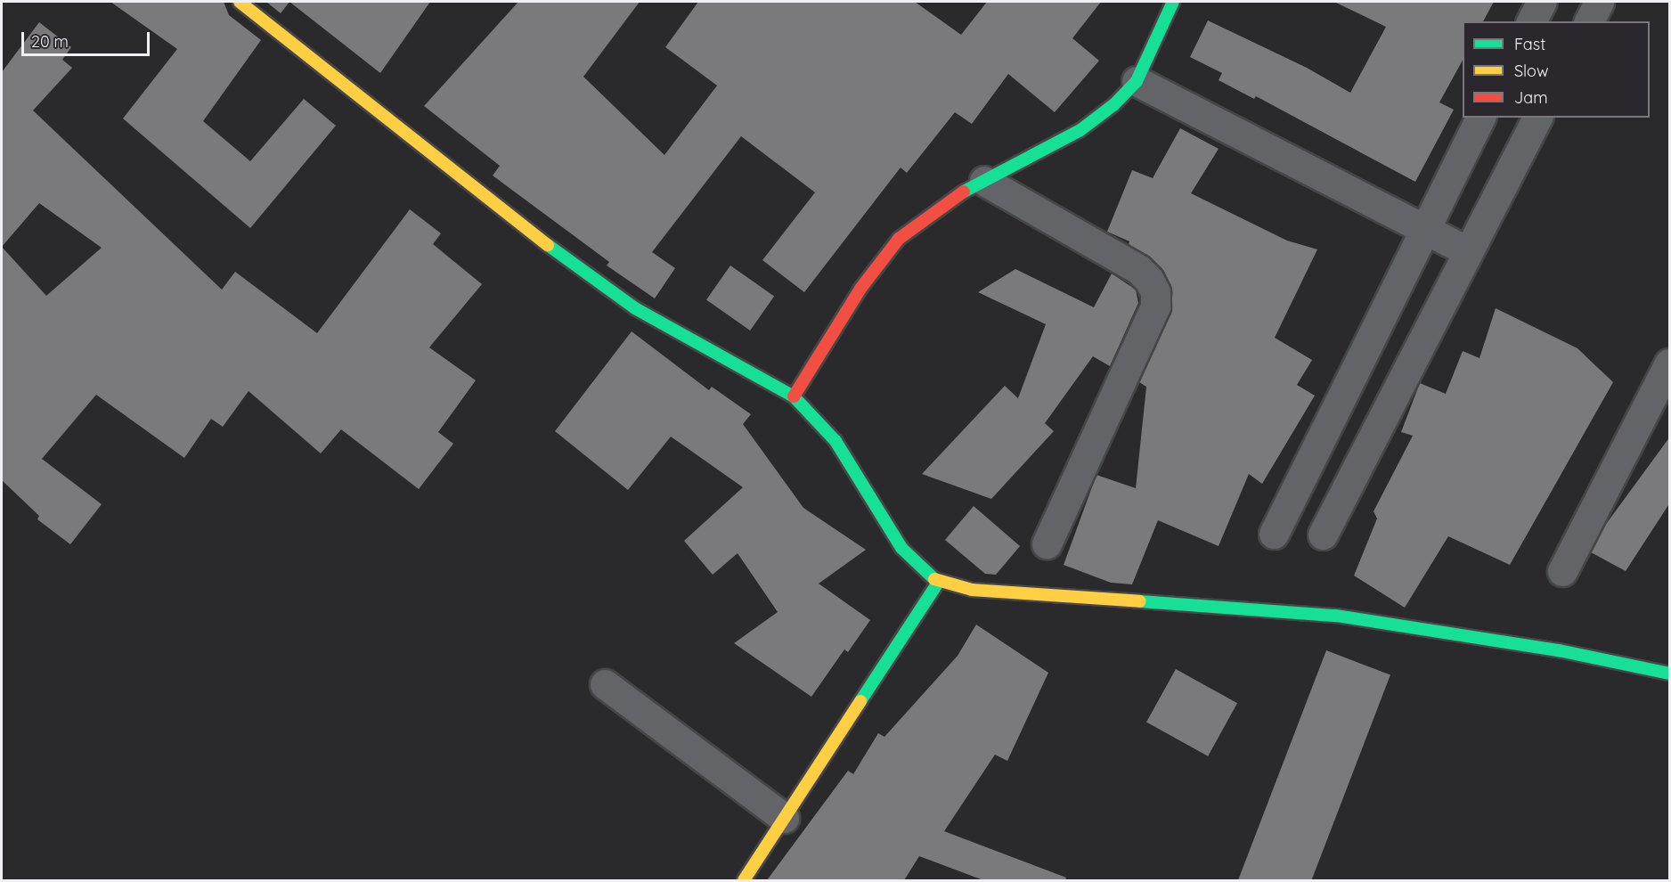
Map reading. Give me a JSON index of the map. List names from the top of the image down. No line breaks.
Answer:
{"legend":["Fast","Slow","Jam"],"scale_bar":"20 m"}
